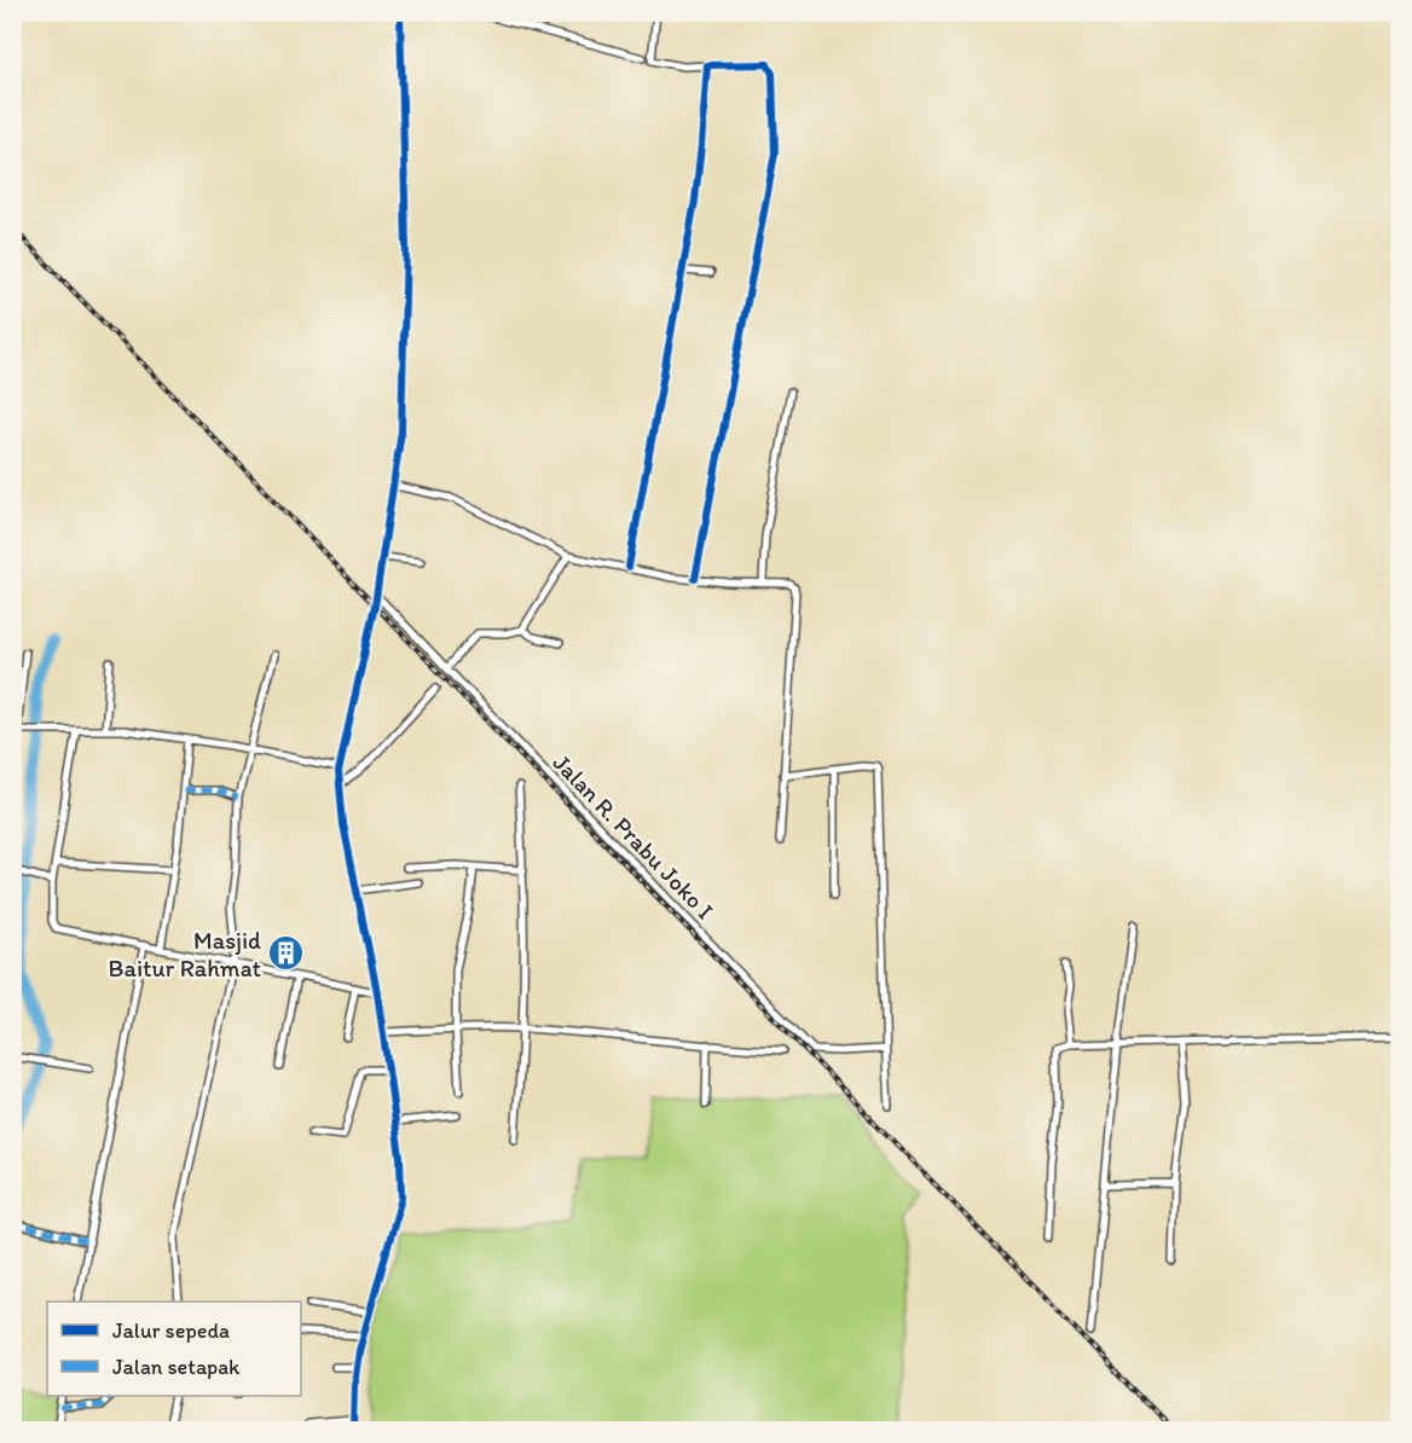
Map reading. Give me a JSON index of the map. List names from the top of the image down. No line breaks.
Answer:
{"streets":{"street":["Jalan R. Prabu Joko I"]},"places":{"building":["Masjid Baitur Rahmat"]},"legend":["Jalur sepeda","Jalan setapak"]}
